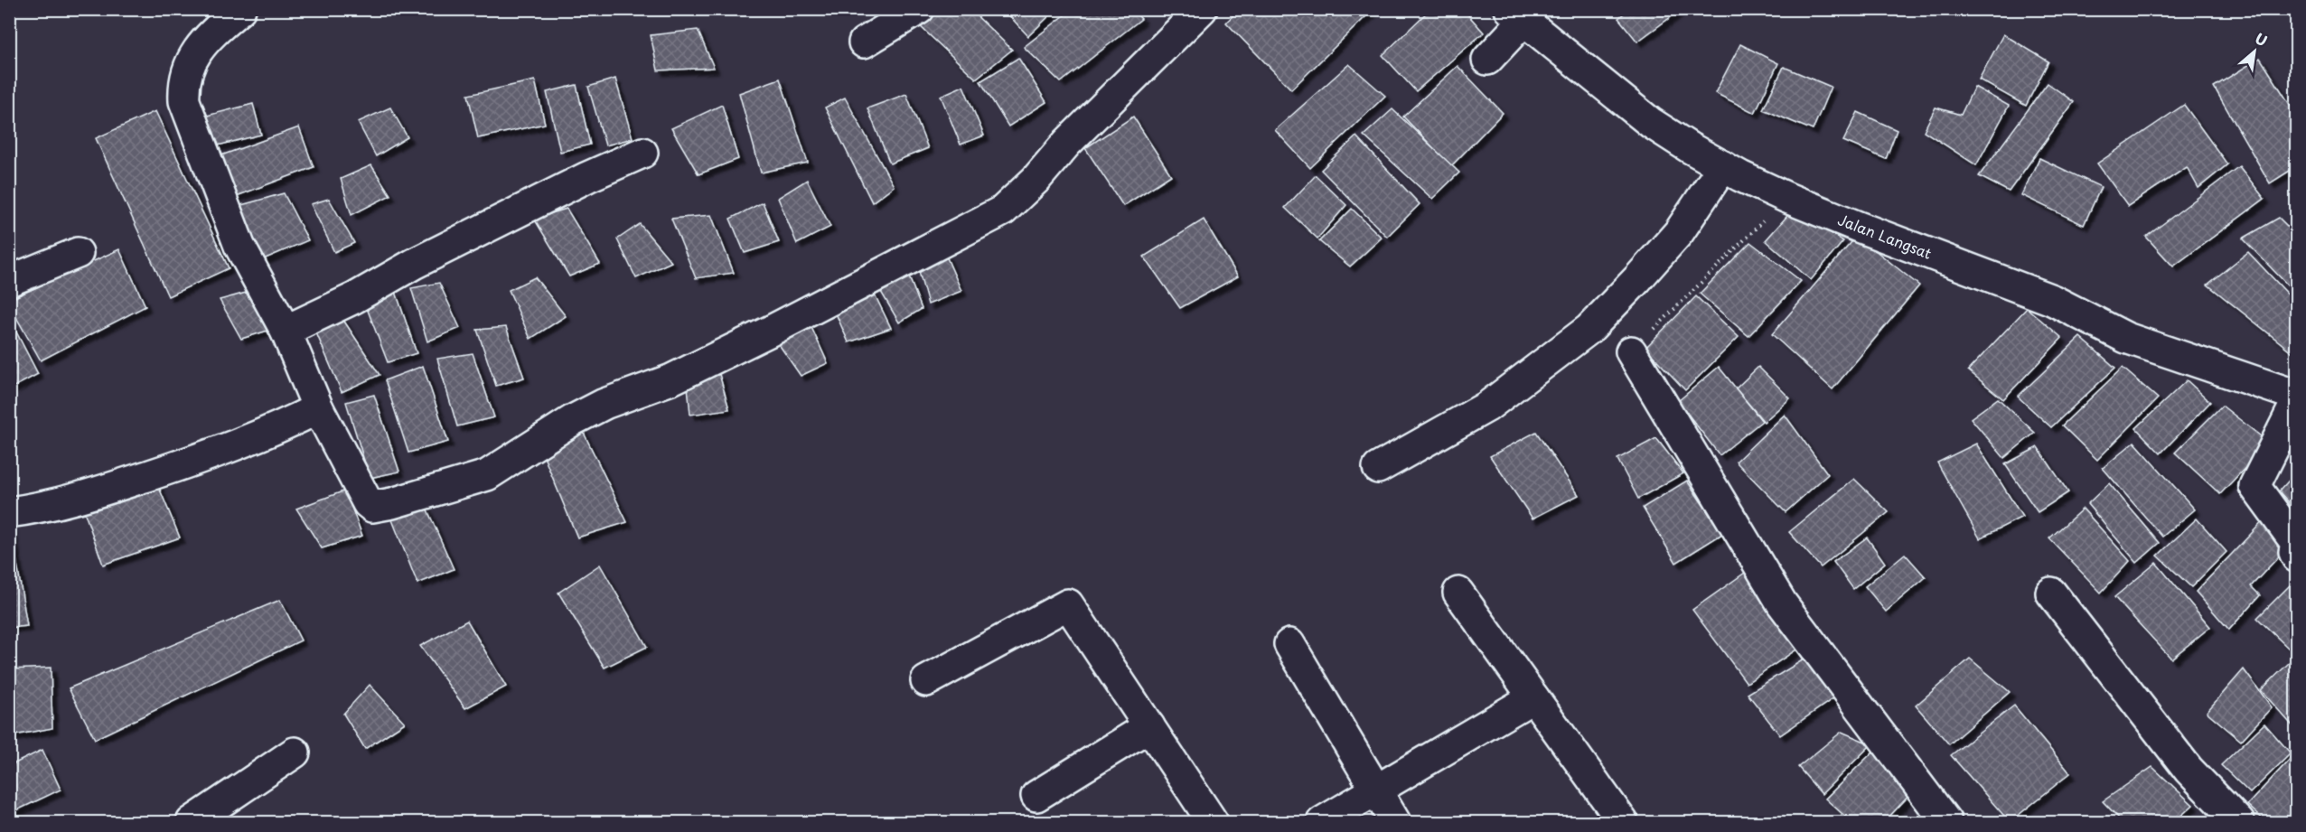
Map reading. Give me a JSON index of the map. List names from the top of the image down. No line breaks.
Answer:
{"streets":{"street":["Jalan Langsat"]},"north":"top right"}
